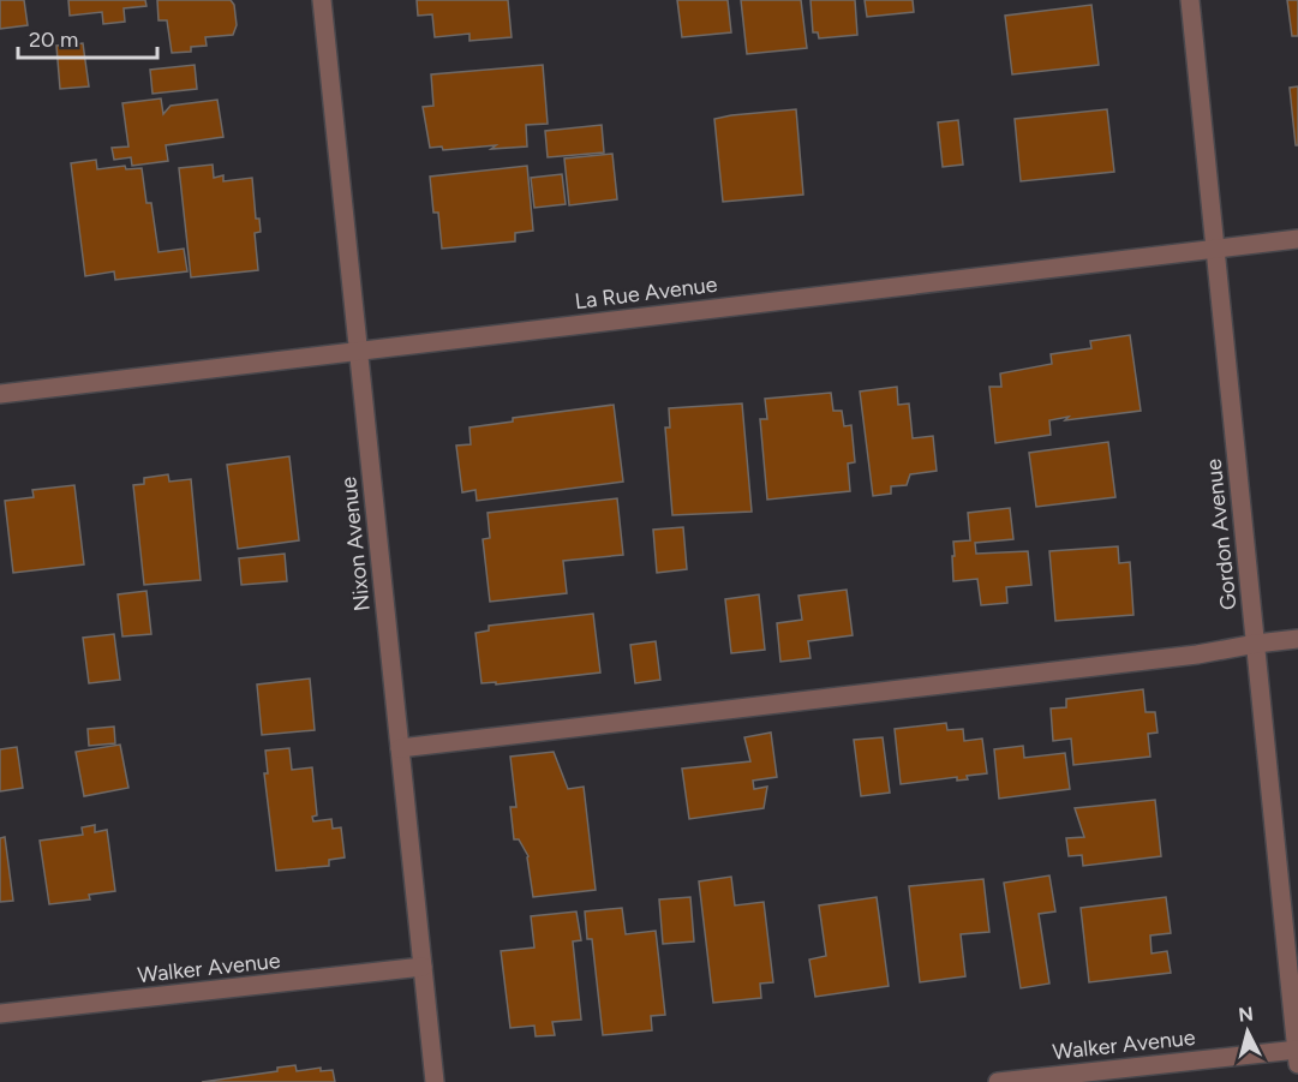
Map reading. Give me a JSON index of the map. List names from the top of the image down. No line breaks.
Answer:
{"streets":{"street":["La Rue Avenue","Gordon Avenue","Nixon Avenue","Walker Avenue"]},"crossings":[["La Rue Avenue","Gordon Avenue"],["La Rue Avenue","Nixon Avenue"],["Gordon Avenue","Walker Avenue"],["Nixon Avenue","Walker Avenue"]],"scale_bar":"20 m","north":"top"}
